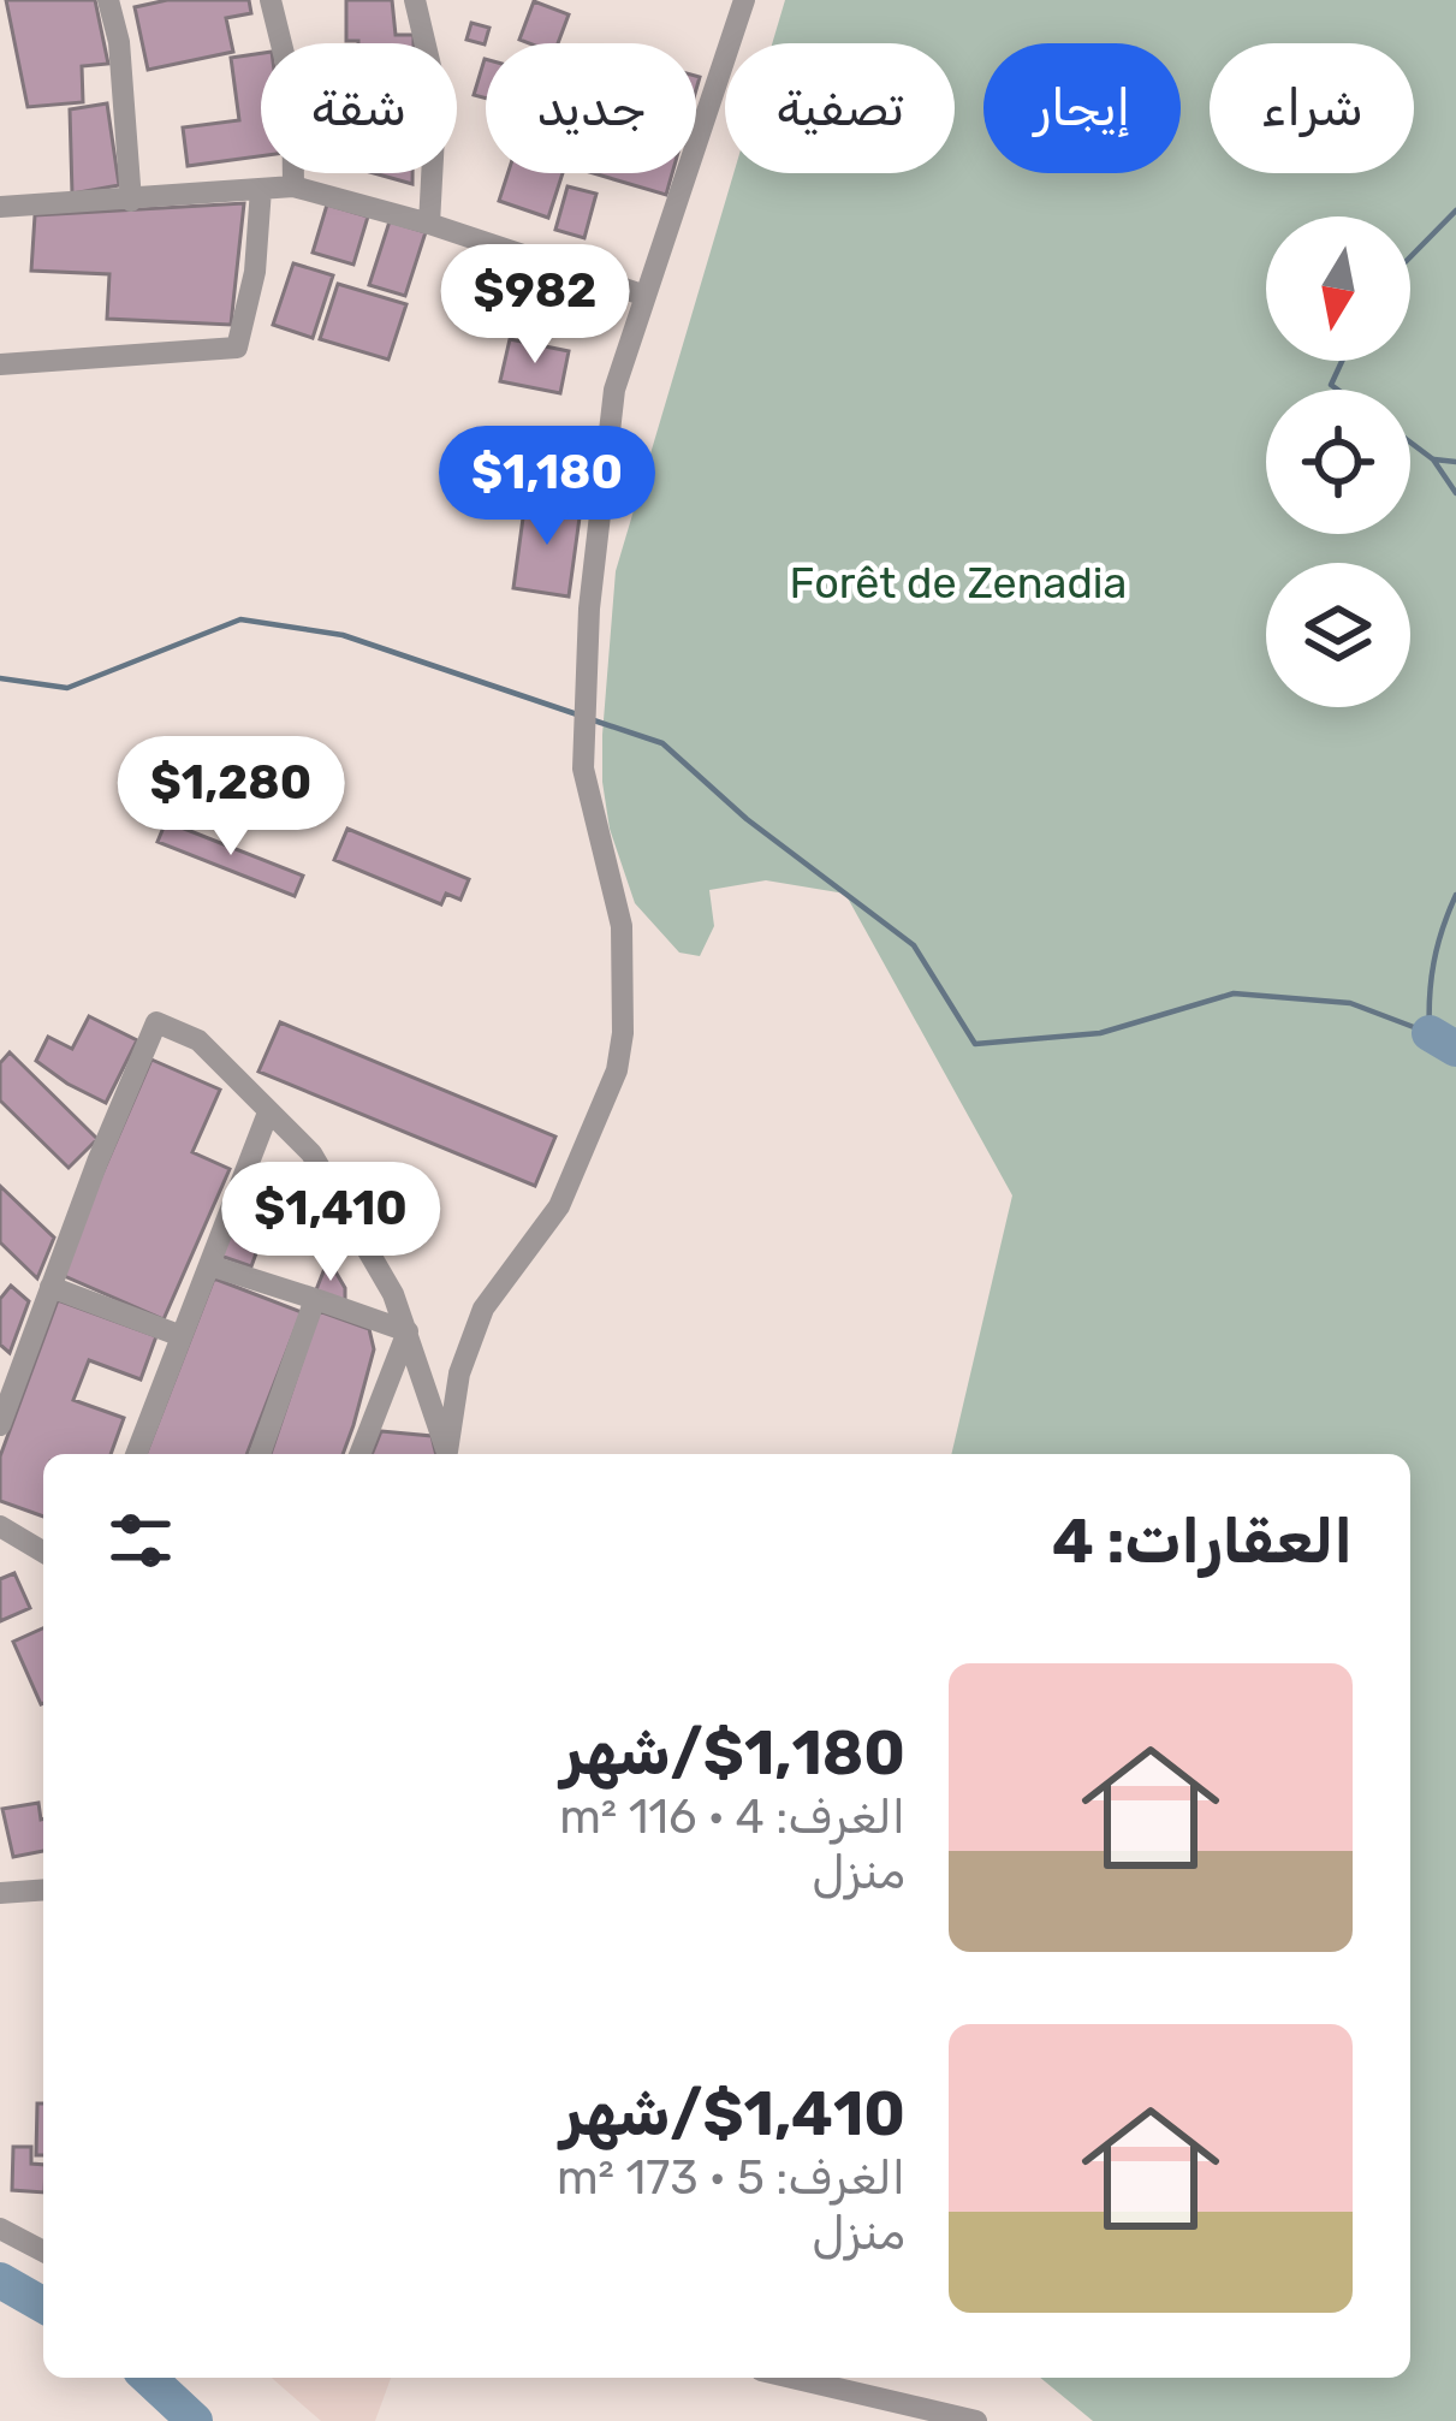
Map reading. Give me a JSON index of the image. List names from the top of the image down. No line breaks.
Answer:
{"parks":["Forêt de Zenadia"],"north":"bottom","page":{"chip":["شراء","إيجار","تصفية","جديد","شقة"],"price":["$982","$1,180","$1,280","$1,410"],"heading":"العقارات: 4","list":[{"name":"$1,180/شهر","note":"الغرف: 4 · 116 m² · منزل"},{"name":"$1,410/شهر","note":"الغرف: 5 · 173 m² · منزل"}]}}
